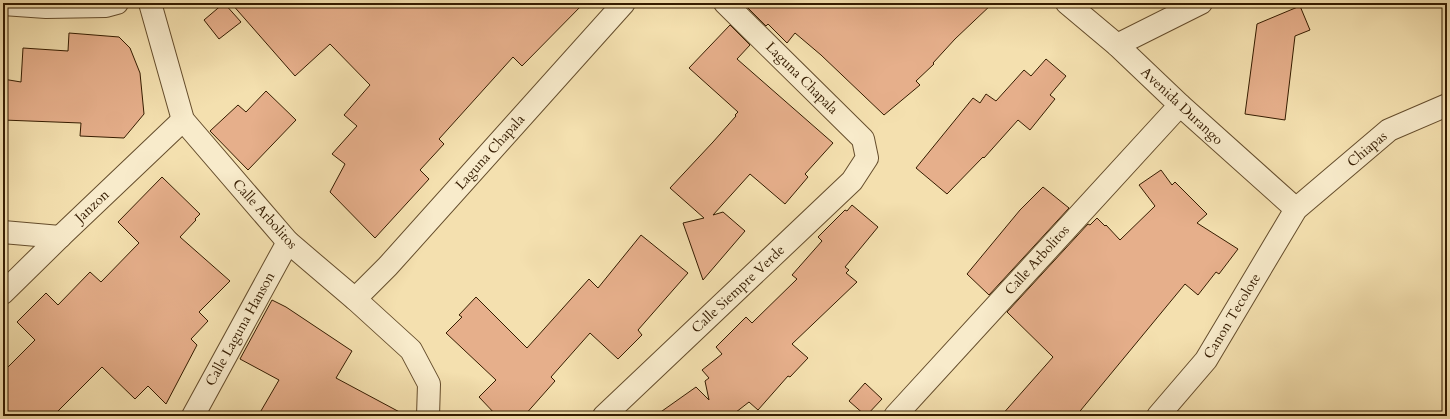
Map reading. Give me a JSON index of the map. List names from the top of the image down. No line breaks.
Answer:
{"streets":{"street":["Laguna Chapala","Avenida Durango","Chiapas","Janzon","Calle Arbolitos","Calle Siempre Verde","Canon Tecolote","Calle Laguna Hanson"]},"crossings":[["Laguna Chapala","Calle Arbolitos"],["Laguna Chapala","Calle Siempre Verde"],["Avenida Durango","Chiapas"],["Avenida Durango","Calle Arbolitos"],["Avenida Durango","Canon Tecolote"],["Chiapas","Canon Tecolote"],["Janzon","Calle Arbolitos"],["Calle Arbolitos","Calle Laguna Hanson"]]}
